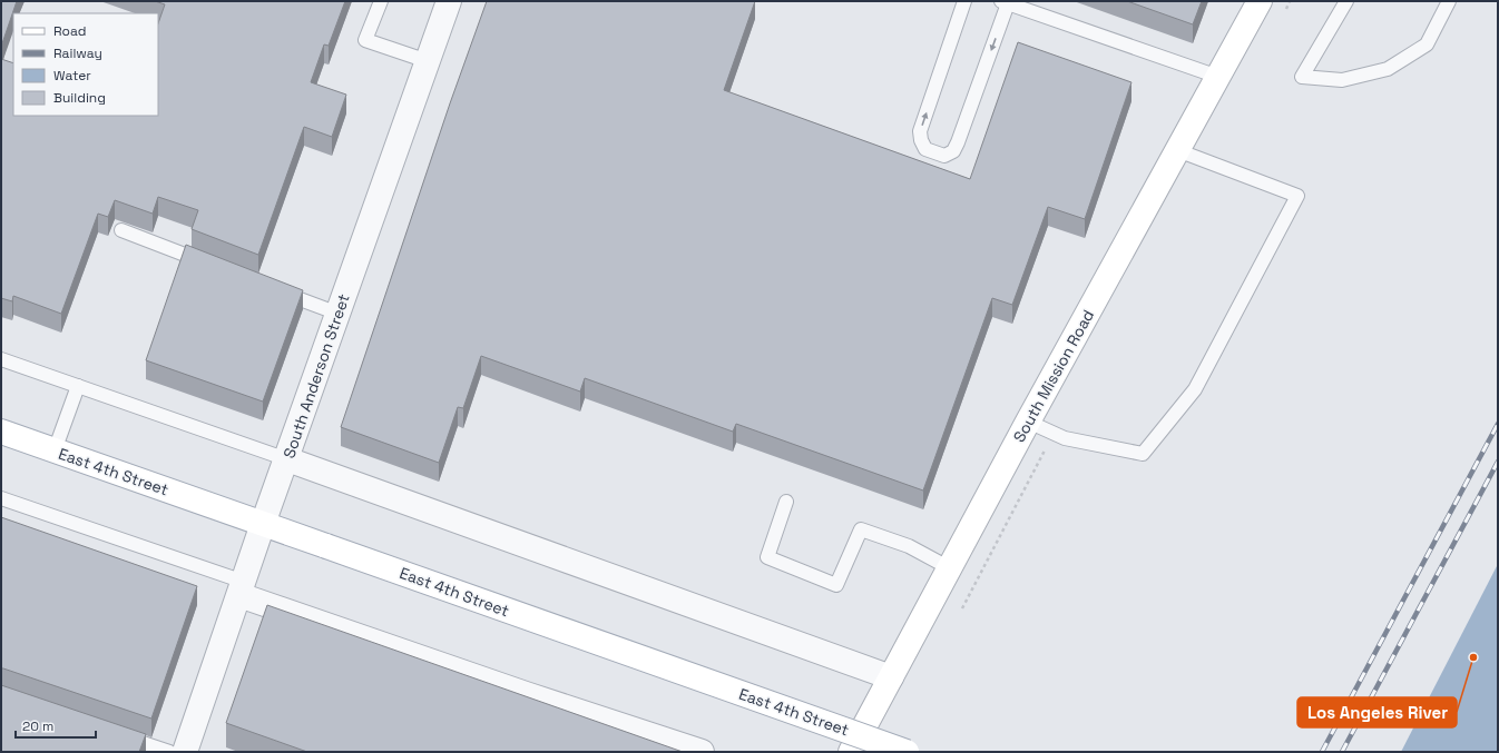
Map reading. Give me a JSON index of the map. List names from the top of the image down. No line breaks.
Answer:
{"streets":{"main road":["South Mission Road","East 4th Street"],"street":["South Anderson Street"]},"crossings":[["South Anderson Street","East 4th Street"]],"places":["Los Angeles River"],"legend":["Road","Railway","Water","Building"],"scale_bar":"20 m"}
